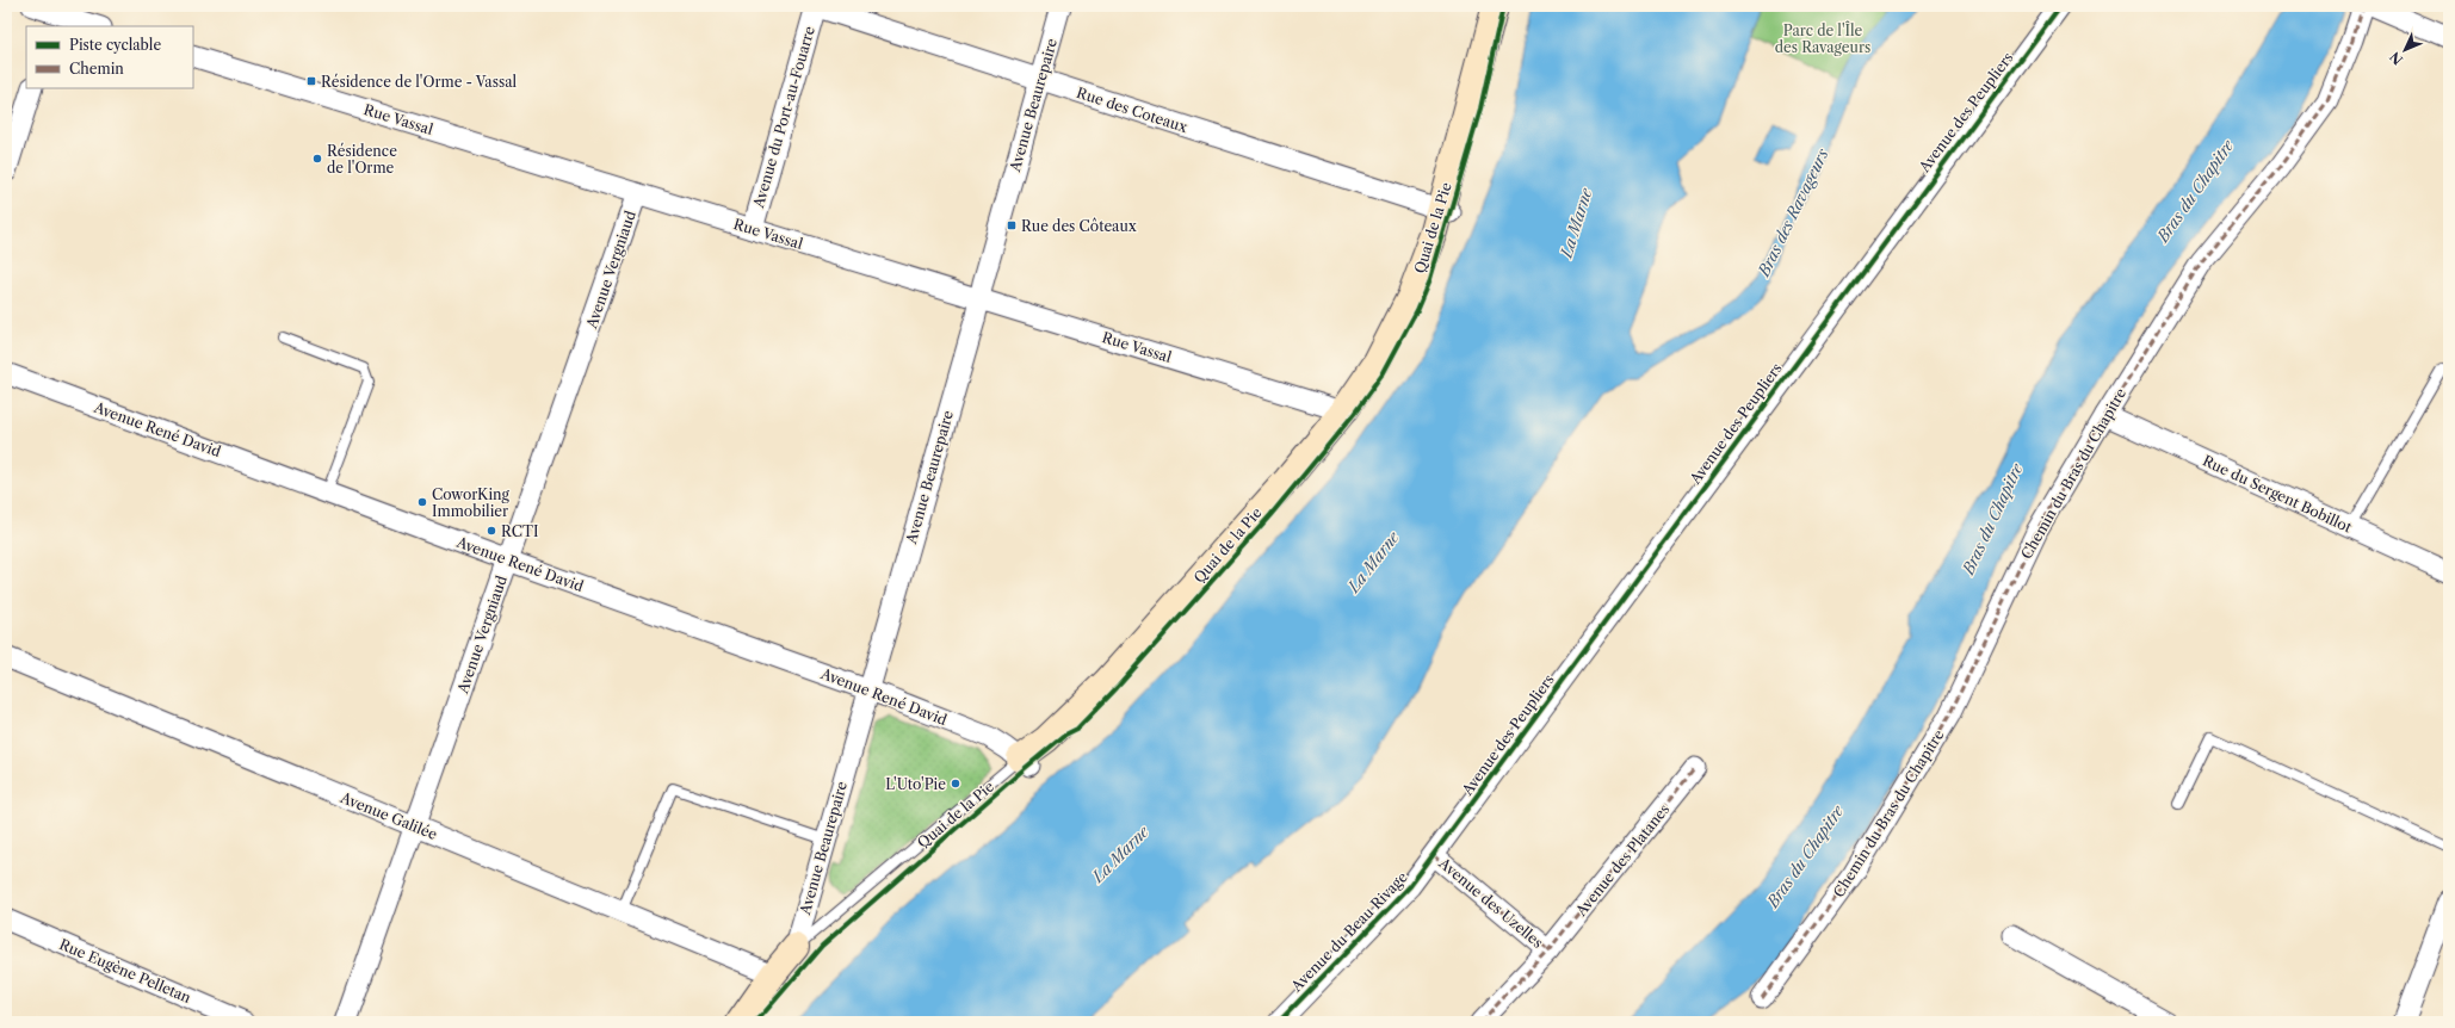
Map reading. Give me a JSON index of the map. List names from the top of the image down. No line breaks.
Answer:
{"streets":{"street":["Avenue Beaurepaire","Rue des Coteaux","Avenue des Peupliers","Avenue du Port-au-Fouarre","Rue Vassal","Quai de la Pie","Avenue Vergniaud","Avenue René David","Chemin du Bras du Chapitre","Rue du Sergent Bobillot","Avenue Galilée","Avenue des Platanes","Avenue des Uzelles","Avenue du Beau Rivage","Rue Eugène Pelletan"]},"crossings":[["Avenue Beaurepaire","Rue des Coteaux"],["Avenue Beaurepaire","Rue Vassal"],["Avenue Beaurepaire","Quai de la Pie"],["Avenue Beaurepaire","Avenue René David"],["Rue des Coteaux","Avenue du Port-au-Fouarre"],["Rue des Coteaux","Quai de la Pie"],["Avenue des Peupliers","Avenue des Uzelles"],["Avenue des Peupliers","Avenue du Beau Rivage"],["Avenue du Port-au-Fouarre","Rue Vassal"],["Rue Vassal","Quai de la Pie"],["Rue Vassal","Avenue Vergniaud"],["Quai de la Pie","Avenue René David"],["Avenue Vergniaud","Avenue René David"],["Avenue Vergniaud","Avenue Galilée"],["Chemin du Bras du Chapitre","Rue du Sergent Bobillot"],["Avenue des Platanes","Avenue des Uzelles"],["Avenue des Uzelles","Avenue du Beau Rivage"]],"water":["Bras du Chapitre","Bras des Ravageurs","La Marne"],"parks":["Parc de l'Île des Ravageurs"],"places":{"transit":["Résidence de l'Orme - Vassal","Rue des Côteaux"],"other":["Résidence de l'Orme","CoworKing Immobilier","RCTI","L'Uto'Pie"]},"legend":["Piste cyclable","Chemin"],"north":"bottom left"}
